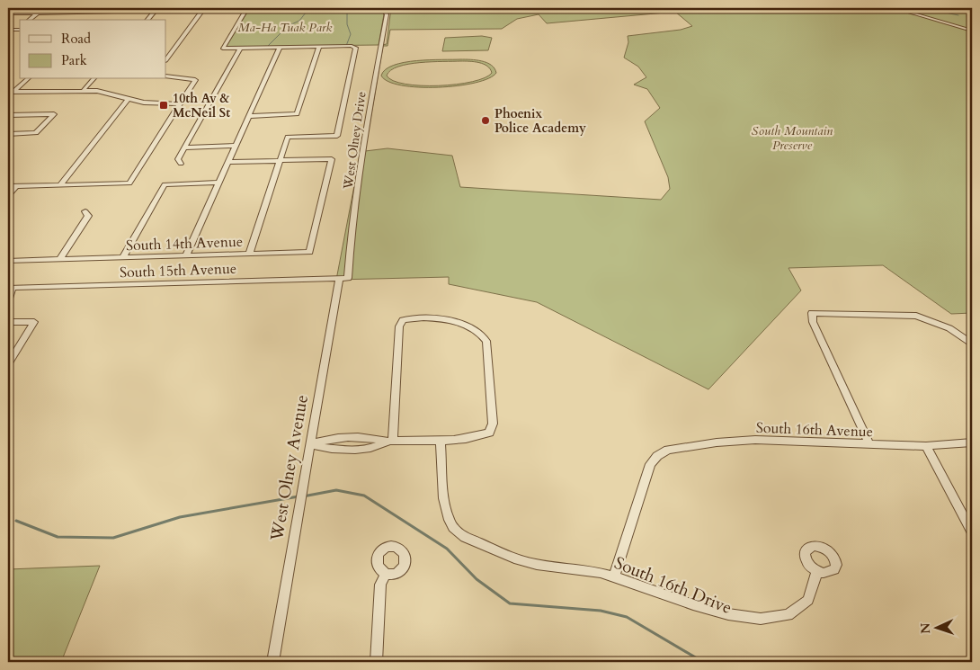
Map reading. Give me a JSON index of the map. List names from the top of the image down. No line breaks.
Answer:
{"streets":{"street":["West Olney Drive","South 14th Avenue","South 15th Avenue","South 16th Avenue","West Olney Avenue","South 16th Drive"]},"crossings":[["West Olney Drive","South 15th Avenue"],["South 15th Avenue","West Olney Avenue"],["South 16th Avenue","South 16th Drive"]],"parks":["Ma-Ha Tuak Park","South Mountain Preserve"],"places":{"transit":["10th Av & McNeil St"],"other":["Phoenix Police Academy"]},"legend":["Road","Park"],"north":"left"}
